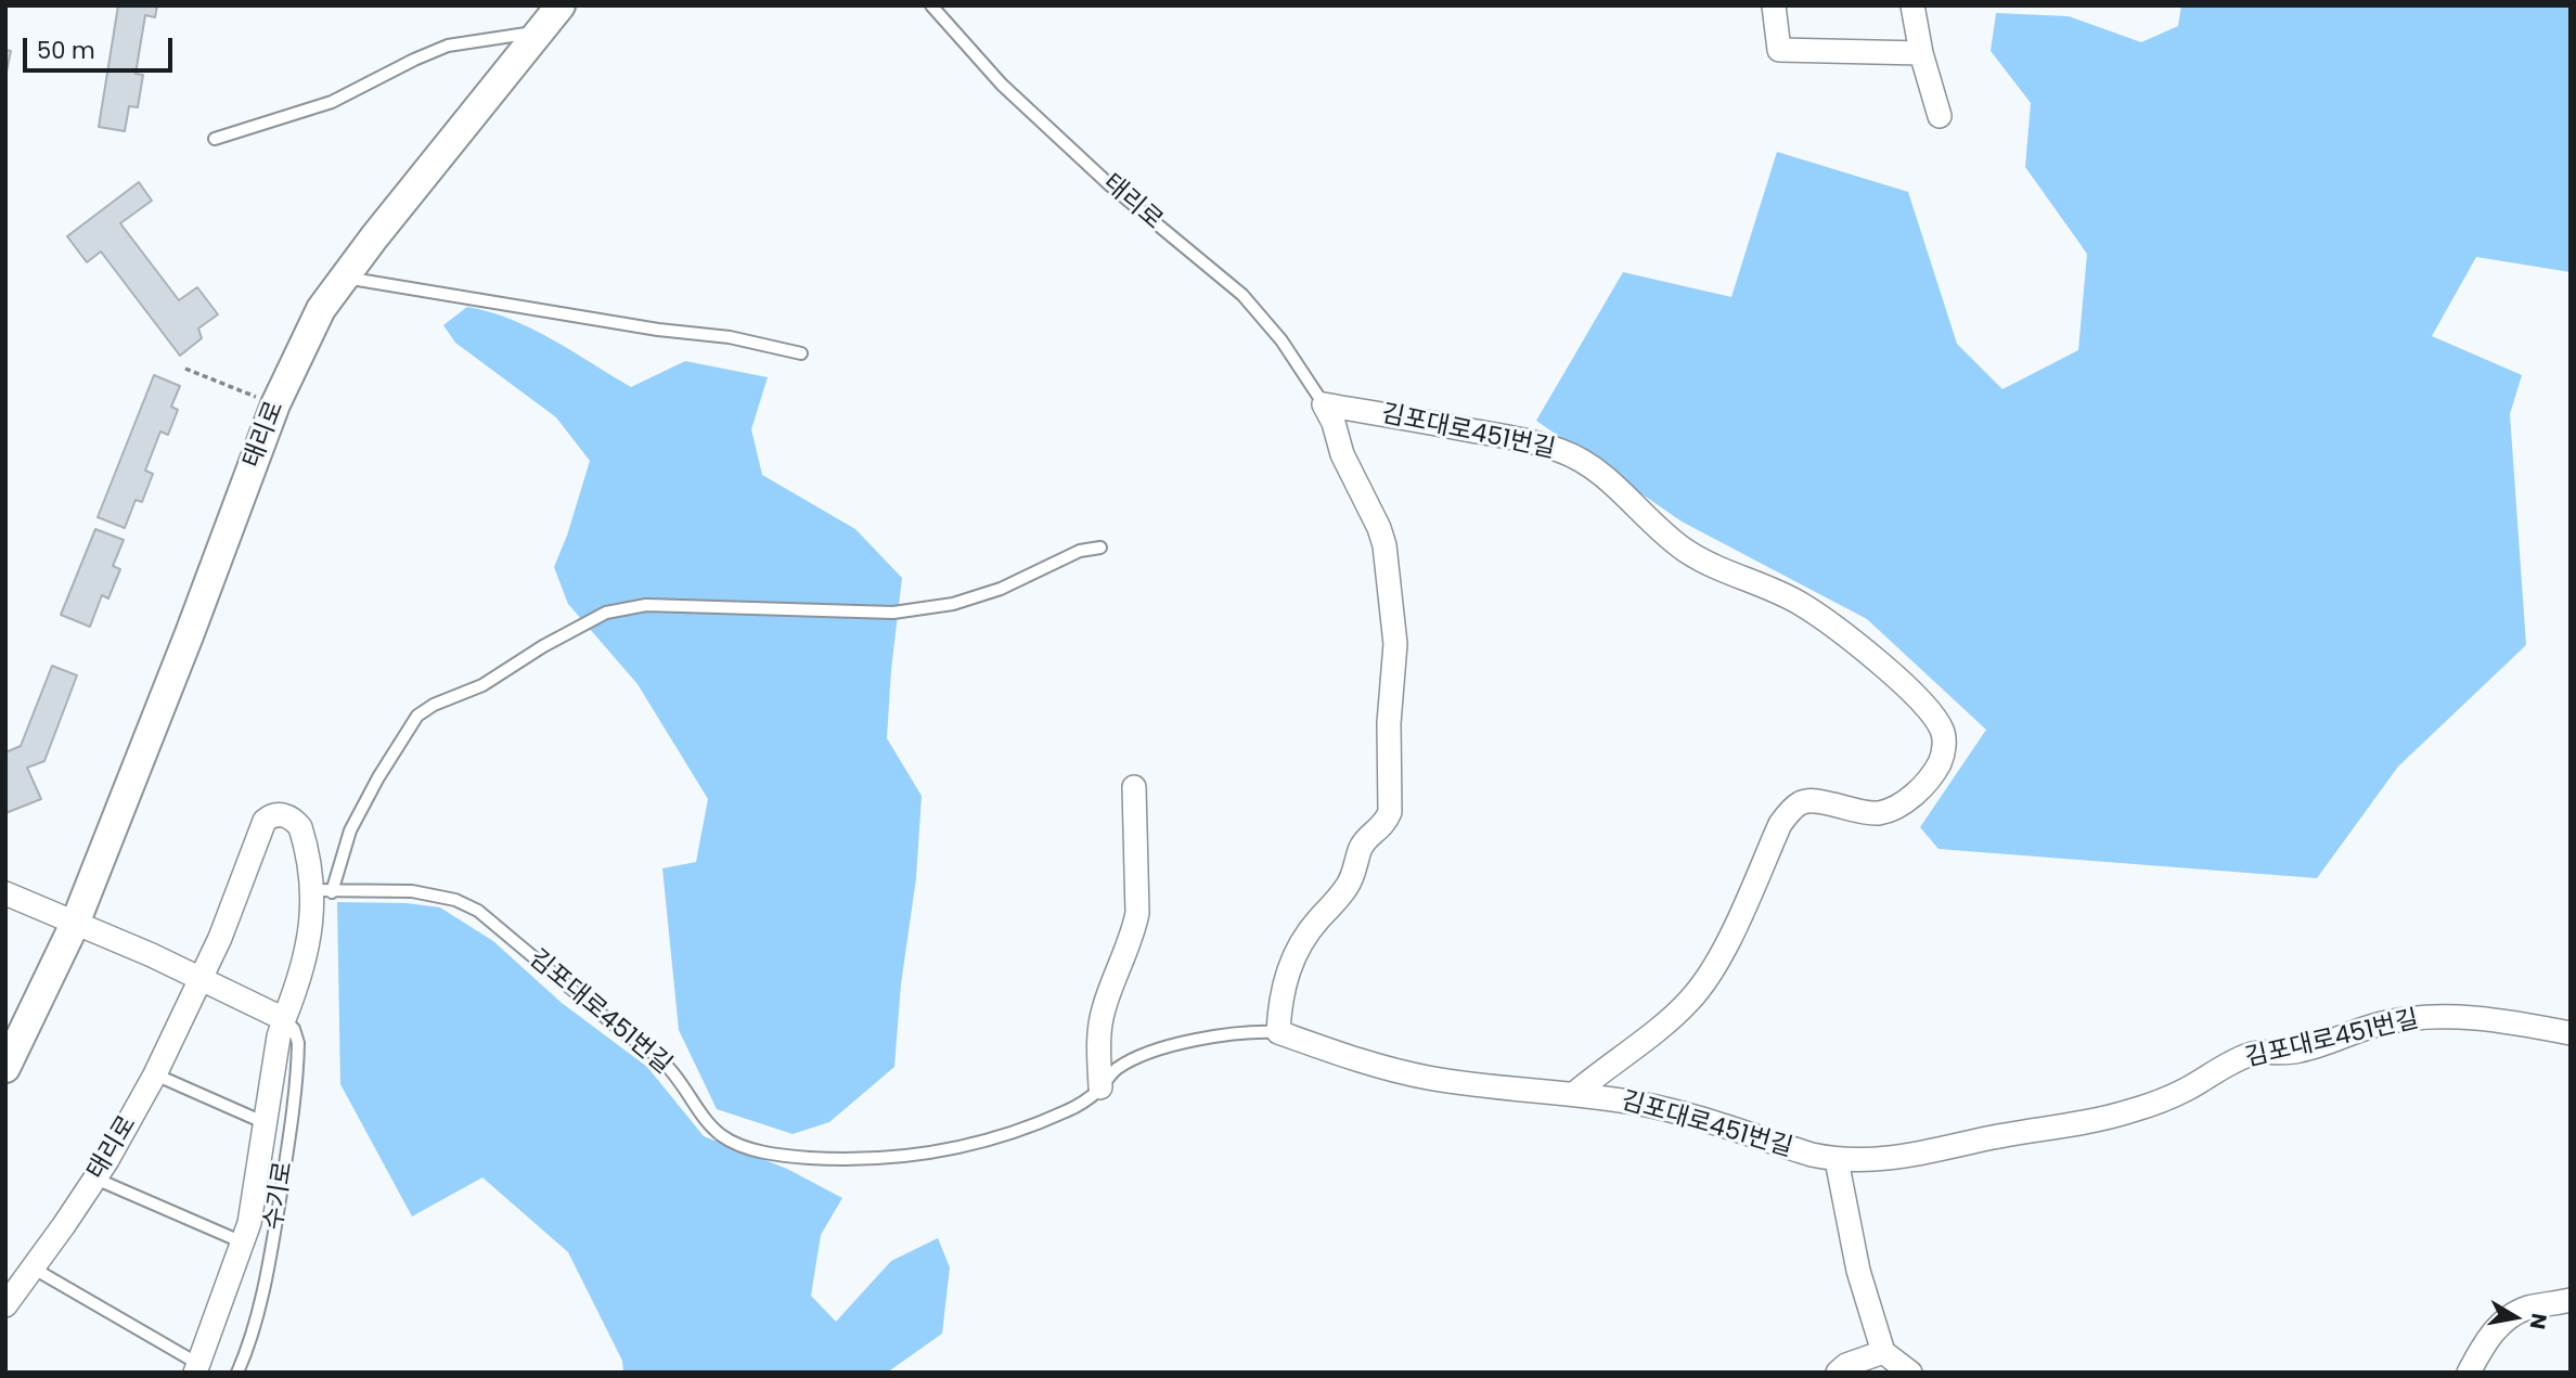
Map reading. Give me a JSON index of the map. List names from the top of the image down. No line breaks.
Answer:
{"streets":{"street":["태리로","김포대로451번길"],"lane":["수기로"]},"crossings":[["태리로","김포대로451번길"],["태리로","수기로"]],"scale_bar":"50 m","north":"right"}
